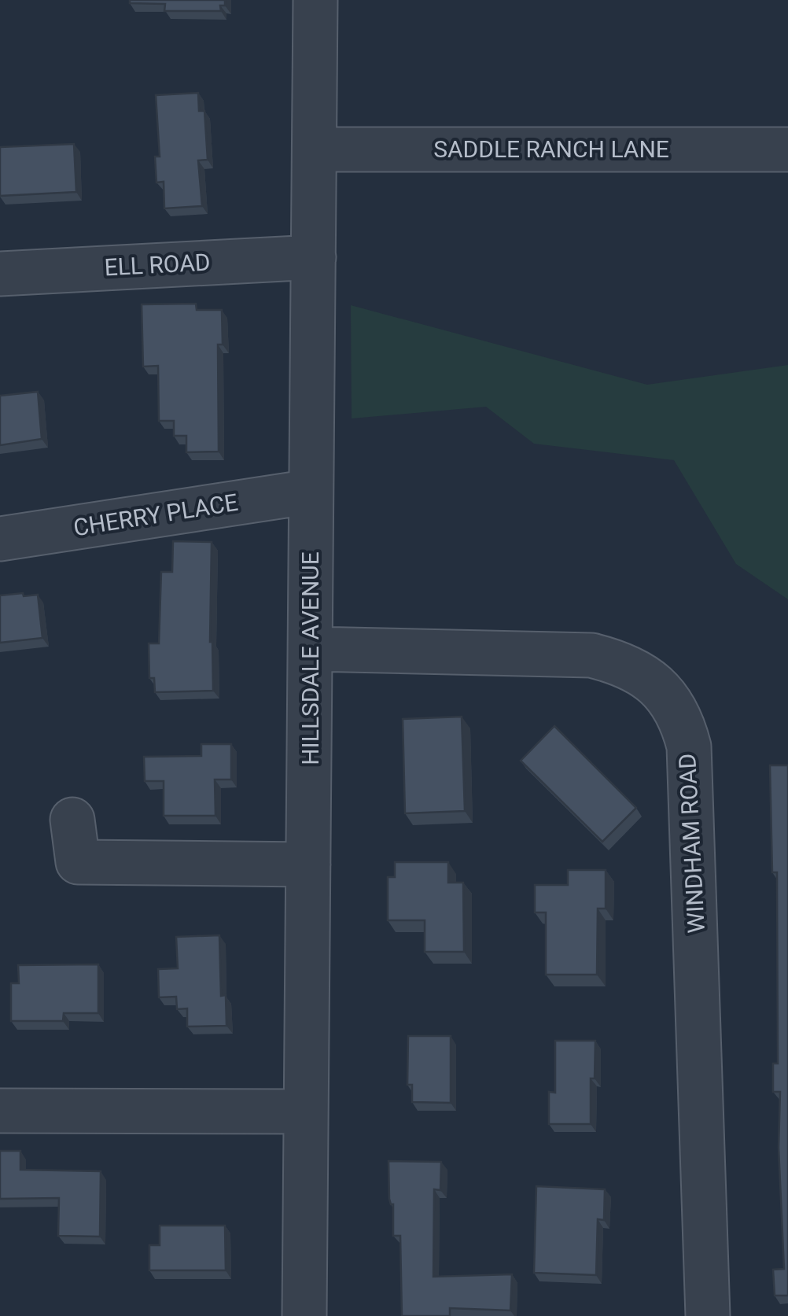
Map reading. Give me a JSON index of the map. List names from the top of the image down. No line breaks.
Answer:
{"streets":{"street":["SADDLE RANCH LANE","ELL ROAD","CHERRY PLACE","HILLSDALE AVENUE","WINDHAM ROAD"]},"crossings":[["SADDLE RANCH LANE","HILLSDALE AVENUE"],["ELL ROAD","HILLSDALE AVENUE"],["CHERRY PLACE","HILLSDALE AVENUE"],["HILLSDALE AVENUE","WINDHAM ROAD"]]}
